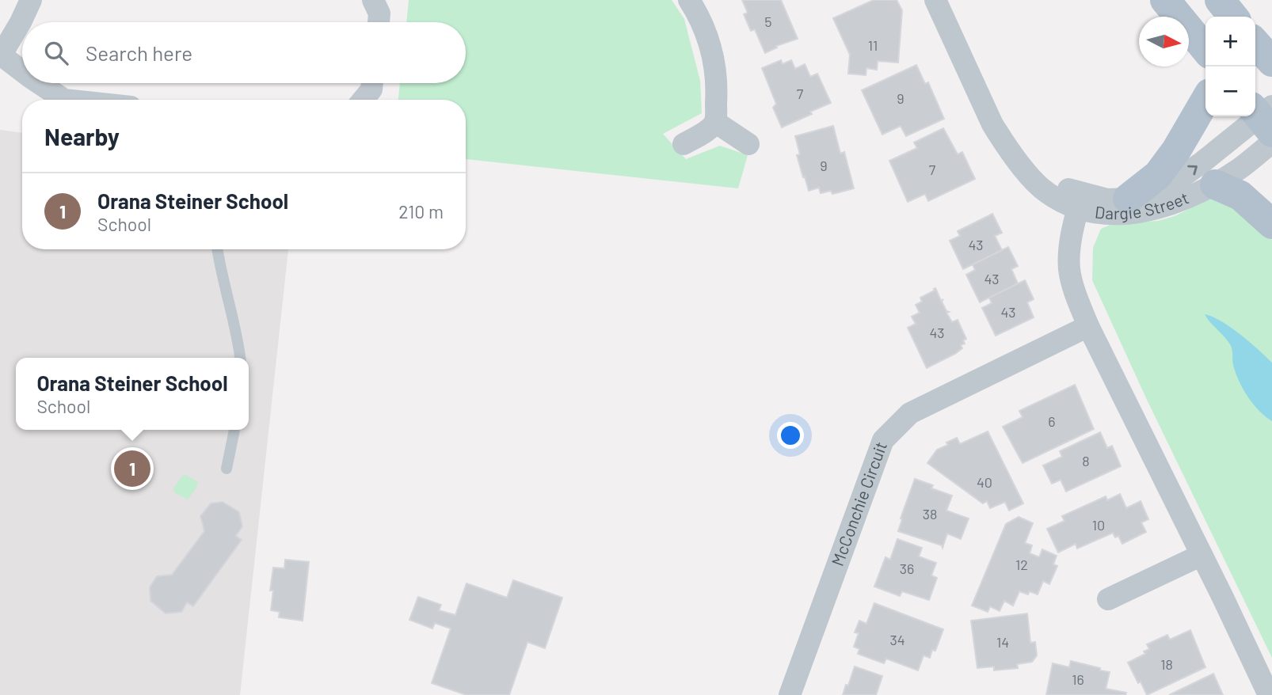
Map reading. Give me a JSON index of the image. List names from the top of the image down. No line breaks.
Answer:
{"streets":{"street":["Dargie Street","McConchie Circuit"]},"house_numbers":["5","11","7","9","9","7","43","43","43","43","6","8","40","38","10","12","36","34","14","18","16"],"north":"right","page":{"map_buttons":["+","−"],"search":"Search here","heading":"Nearby","list":[{"mark":"1","name":"Orana Steiner School","note":"School","value":"210 m"}],"popup":["Orana Steiner School","School"],"pins":"1"}}
